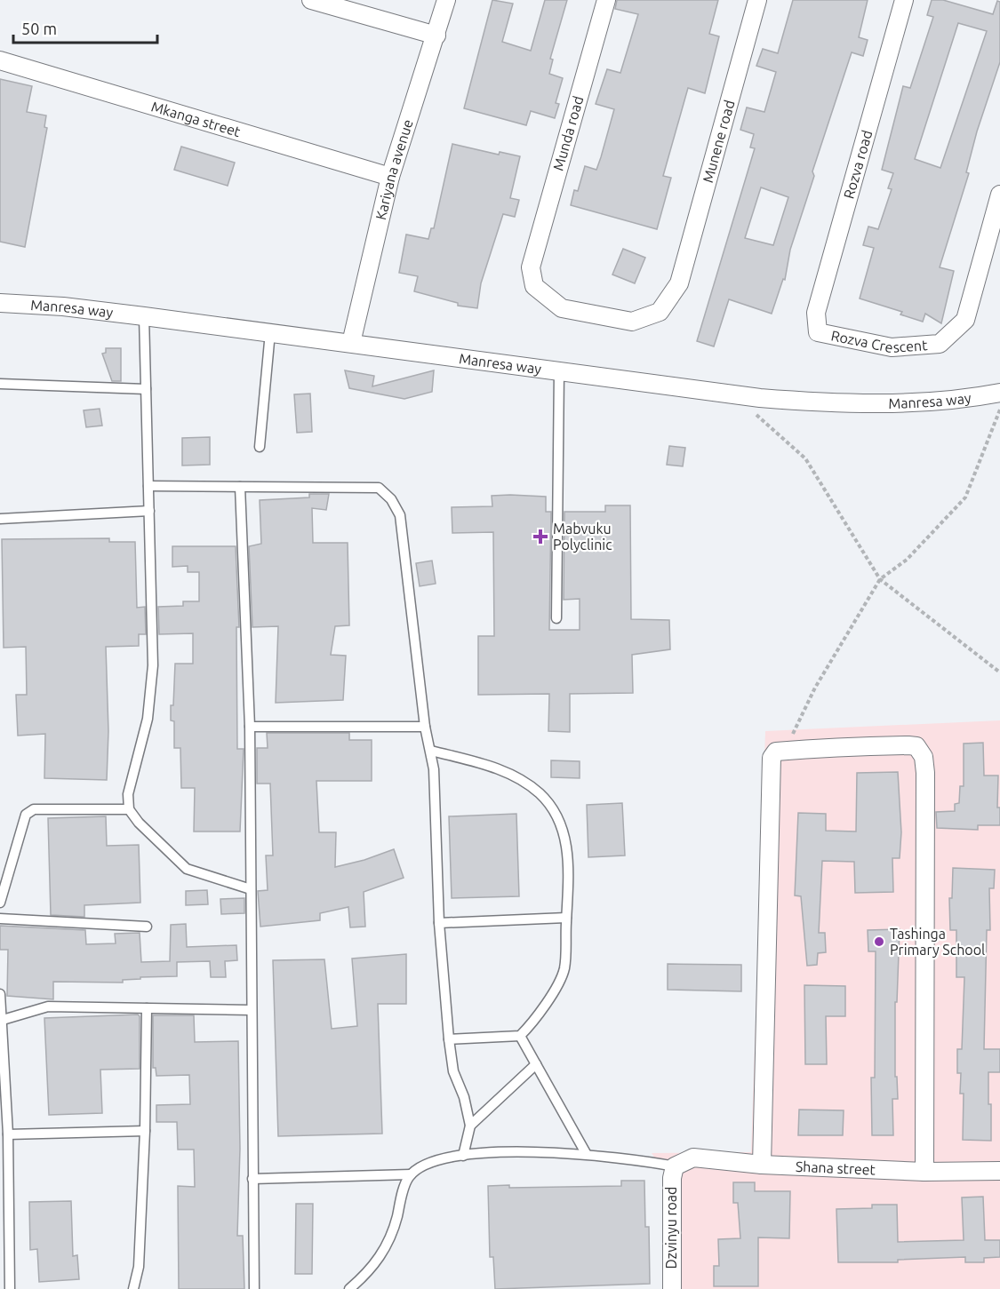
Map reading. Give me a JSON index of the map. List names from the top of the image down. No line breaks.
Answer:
{"streets":{"street":["Mkanga street","Munda road","Munene road","Rozva road","Kariyana avenue","Manresa way","Rozva Crescent","Shana street","Dzvinyu road"]},"crossings":[["Mkanga street","Kariyana avenue"],["Munda road","Munene road"],["Rozva road","Rozva Crescent"],["Kariyana avenue","Manresa way"],["Shana street","Dzvinyu road"]],"places":{"health":["Mabvuku Polyclinic"],"other":["Tashinga Primary School"]},"scale_bar":"50 m"}
